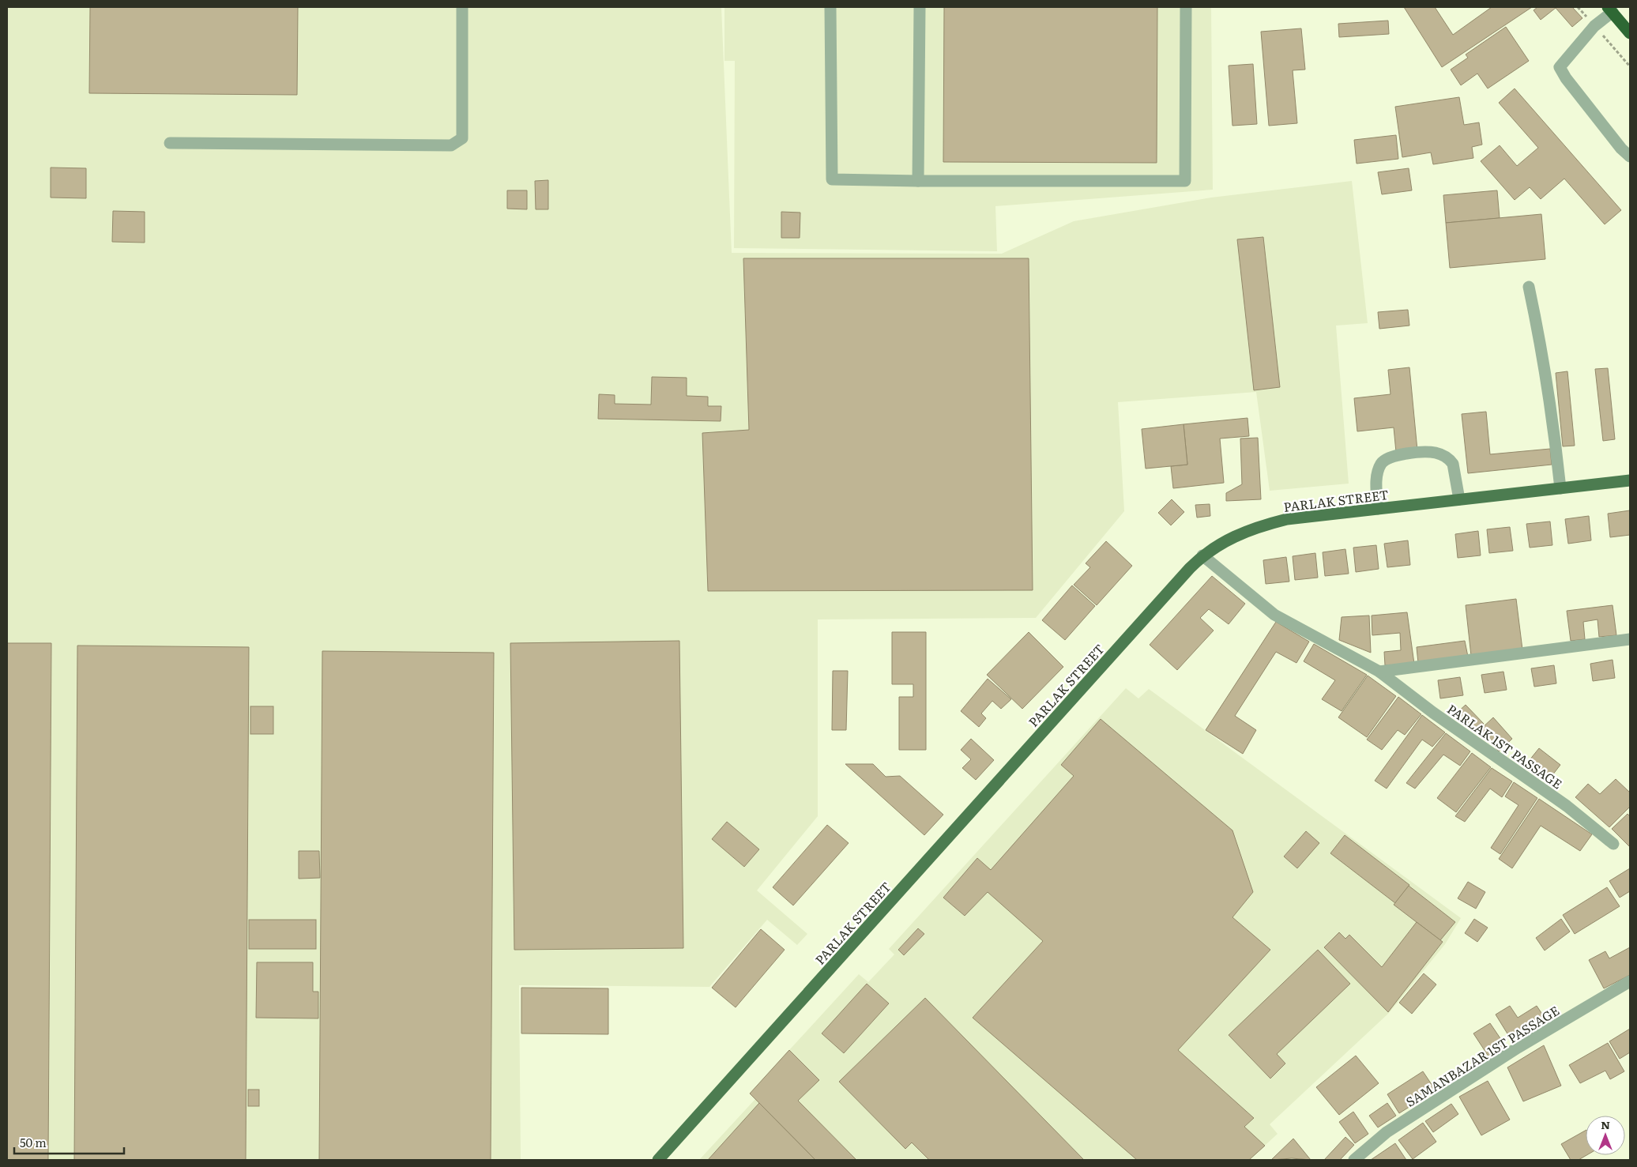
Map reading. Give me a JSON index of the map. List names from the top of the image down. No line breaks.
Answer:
{"streets":{"main road":["PARLAK STREET"],"street":["PARLAK 1ST PASSAGE","SAMANBAZAR 1ST PASSAGE"]},"crossings":[["PARLAK STREET","PARLAK 1ST PASSAGE"]],"scale_bar":"50 m","north":"top"}
